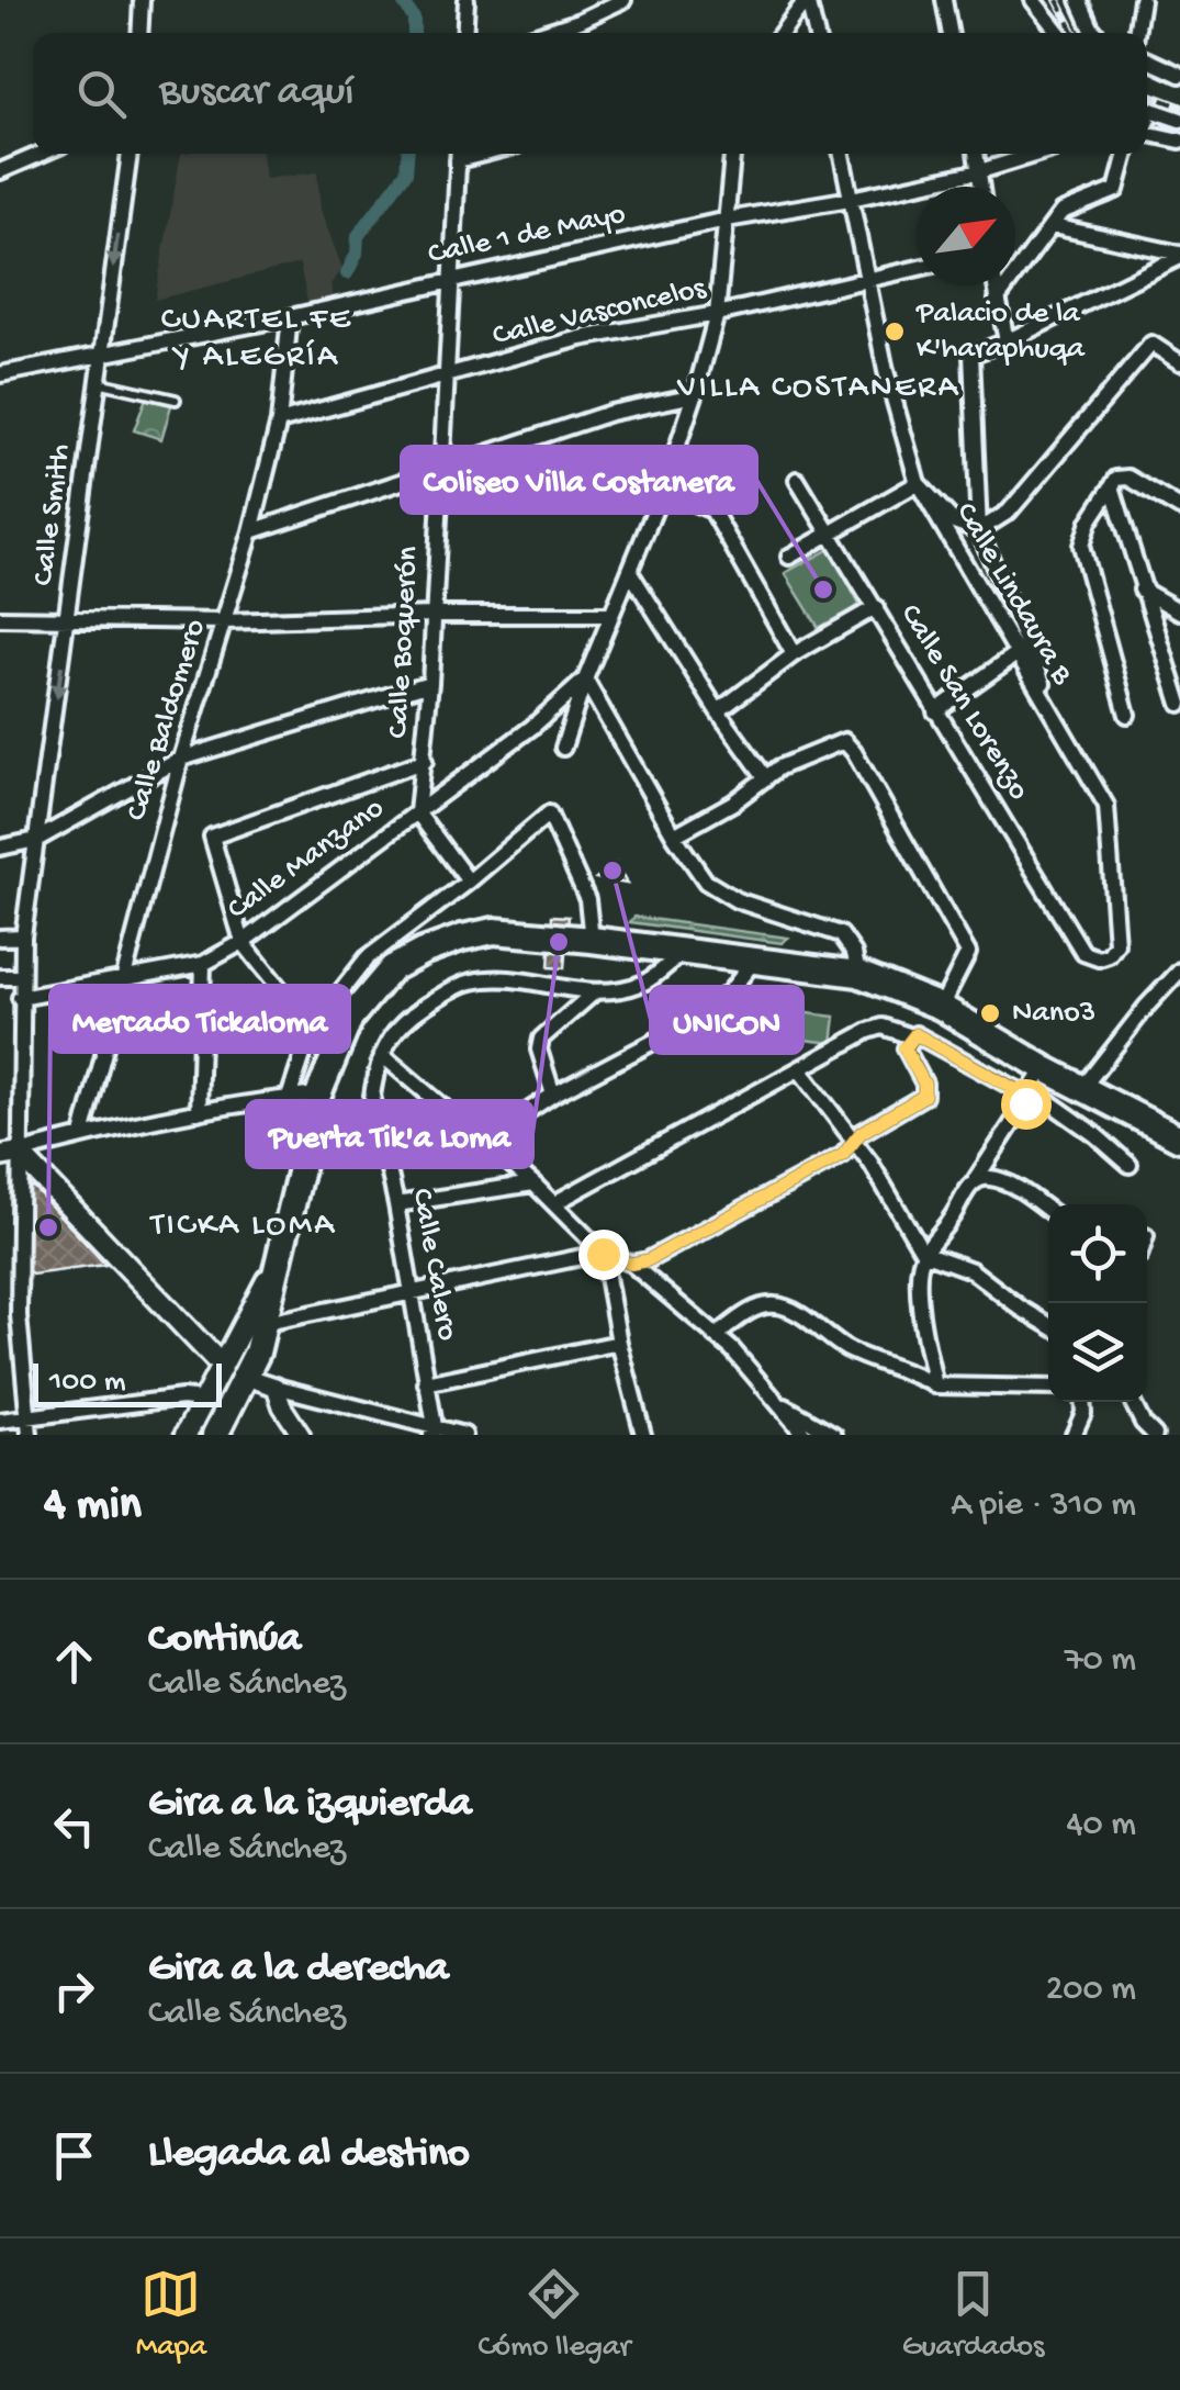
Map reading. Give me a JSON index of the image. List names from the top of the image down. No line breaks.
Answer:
{"streets":{"street":["Calle 1 de Mayo","Calle Vasconcelos","Calle Smith","Calle Lindaura B","Calle Boquerón","Calle San Lorenzo","Calle Baldomero","Calle Manzano","Calle Calero"]},"crossings":[["Calle 1 de Mayo","Calle Smith"],["Calle 1 de Mayo","Calle Boquerón"],["Calle 1 de Mayo","Calle Baldomero"],["Calle Vasconcelos","Calle Boquerón"],["Calle Vasconcelos","Calle Baldomero"],["Calle Smith","Calle Manzano"],["Calle Lindaura B","Calle San Lorenzo"],["Calle Boquerón","Calle Manzano"],["Calle Baldomero","Calle Manzano"]],"districts":["CUARTEL FE Y ALEGRÍA","VILLA COSTANERA","TICKA LOMA"],"places":["Palacio de la K'haraphuqa","Coliseo Villa Costanera","UNICON","Puerta Tik'a Loma","Nano3","Mercado Tickaloma"],"scale_bar":"100 m","north":"top right","page":{"search":"Buscar aquí","scale":"100 m","heading":["4 min","A pie · 310 m"],"list":[["Continúa","Calle Sánchez","70 m"],["Gira a la izquierda","Calle Sánchez","40 m"],["Gira a la derecha","Calle Sánchez","200 m"],"Llegada al destino"],"nav":["Mapa","Cómo llegar","Guardados"]}}
